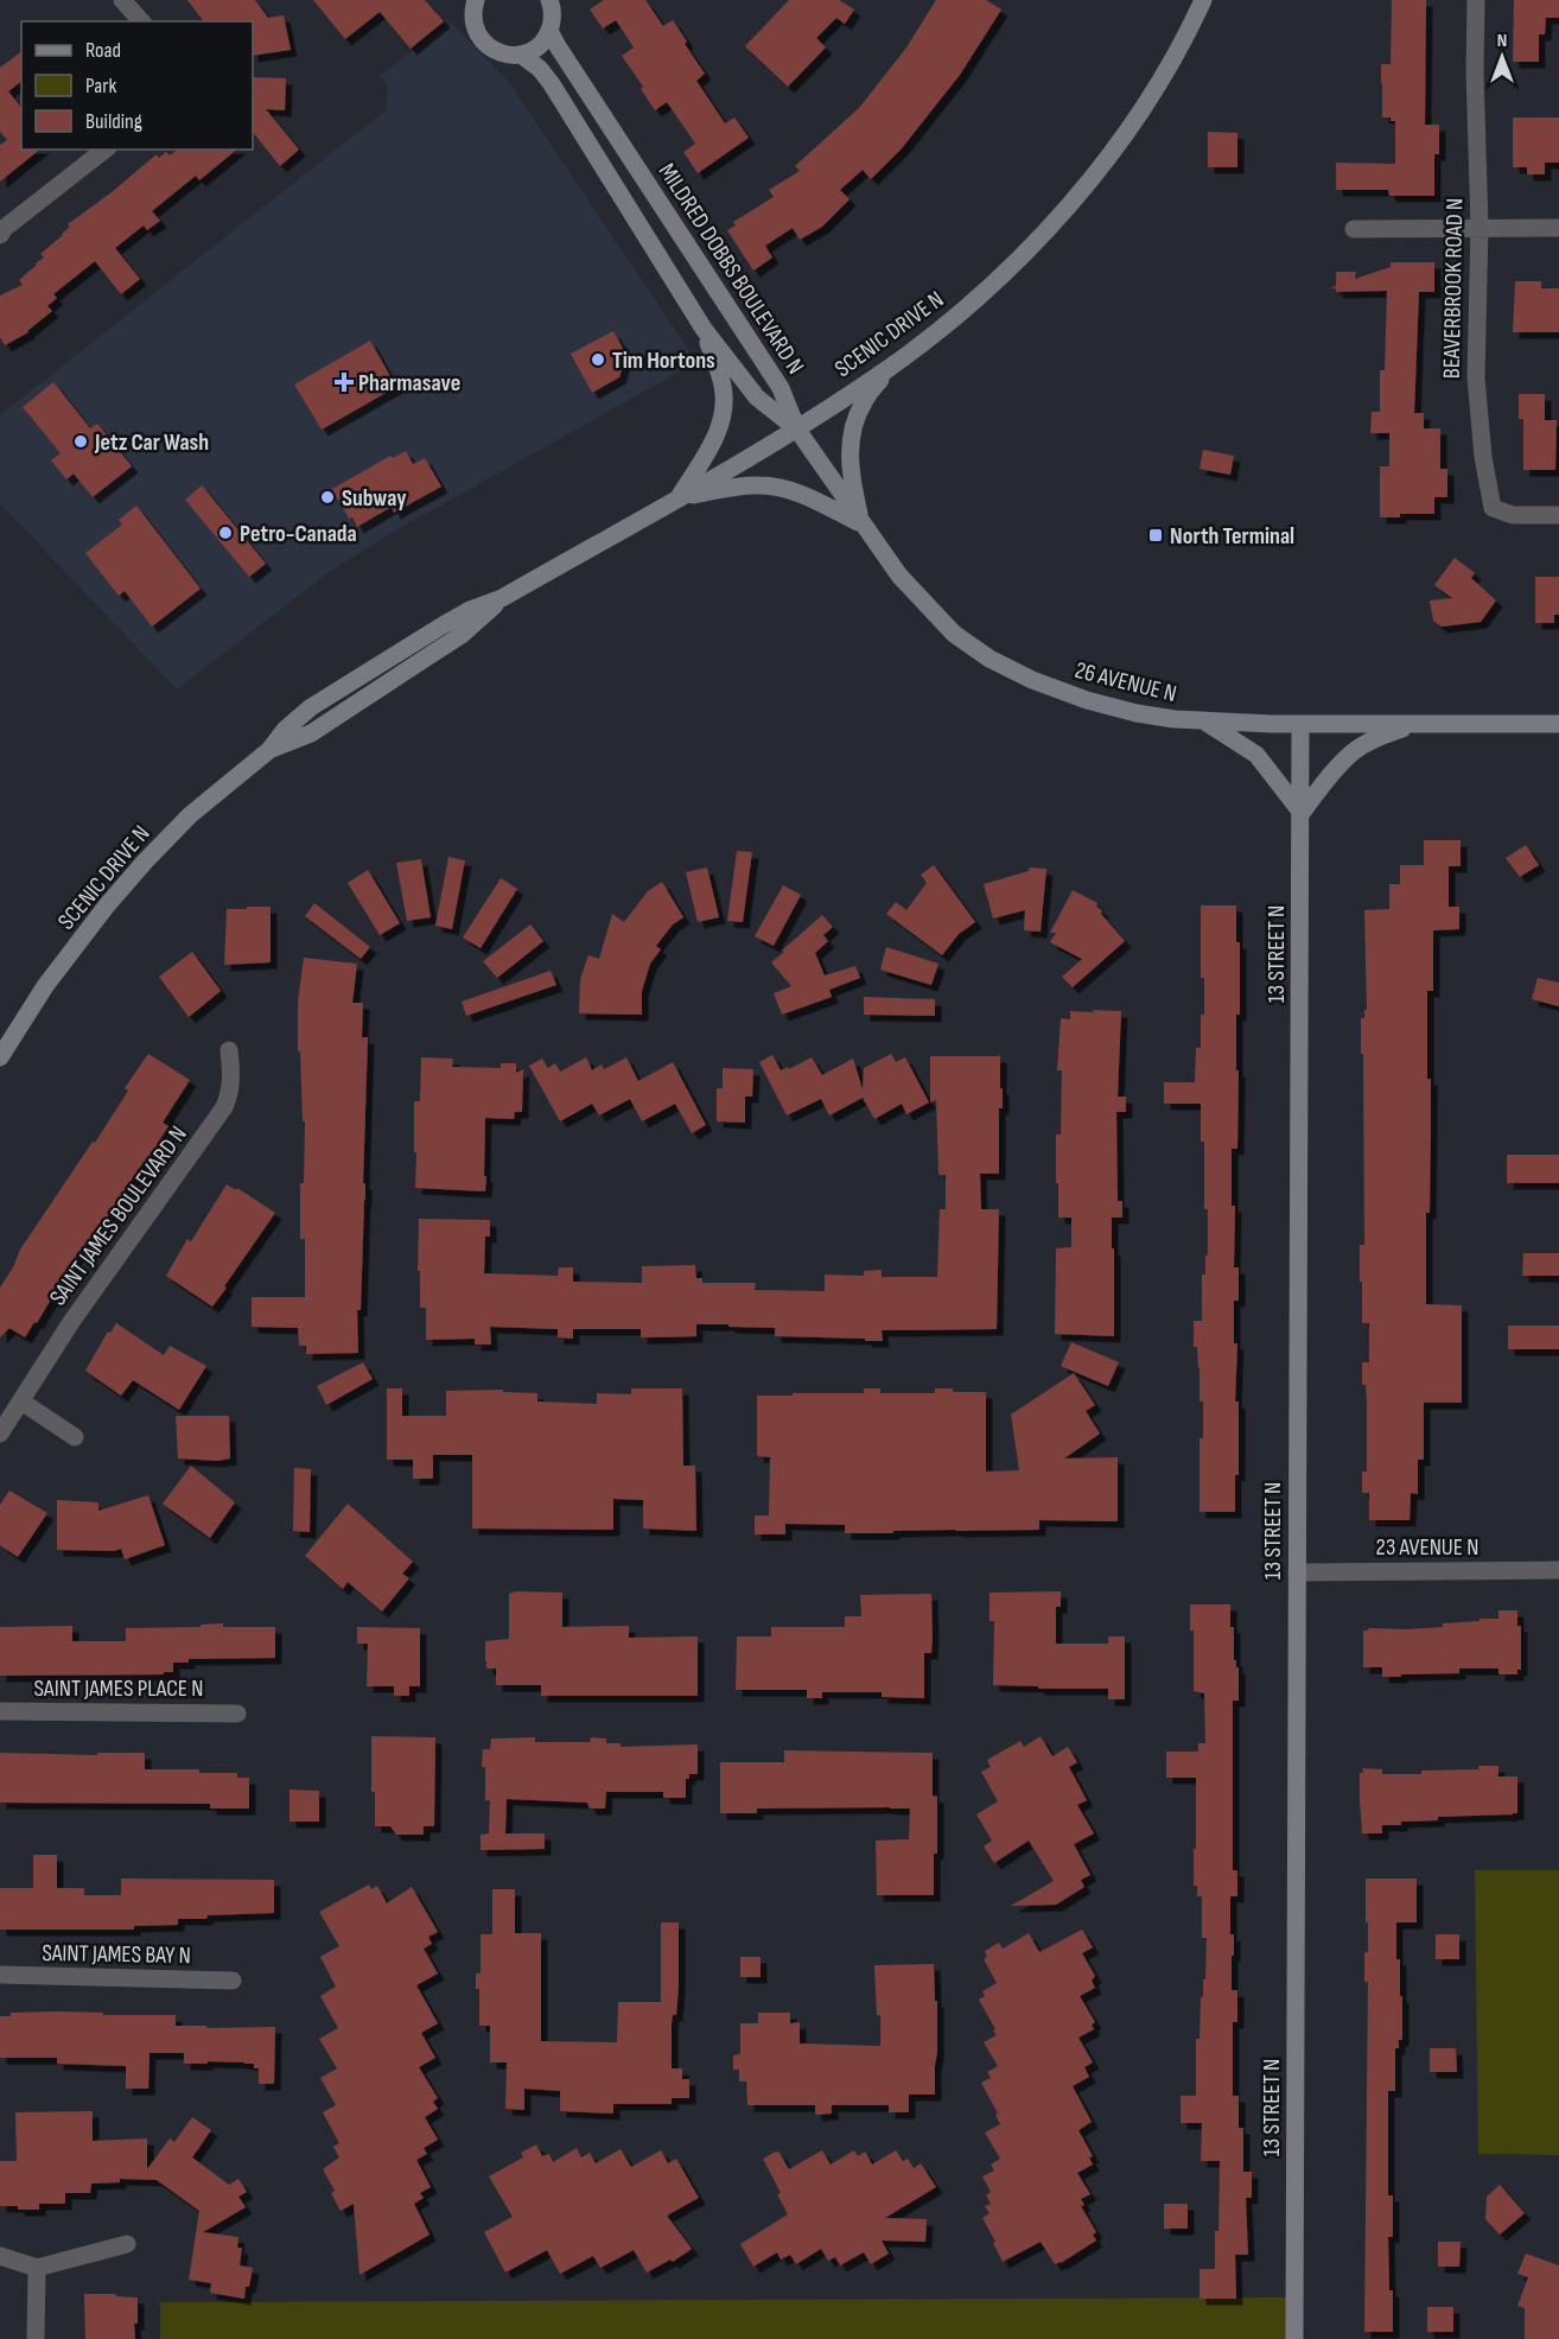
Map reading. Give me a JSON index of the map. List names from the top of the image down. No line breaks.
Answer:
{"streets":{"main road":["MILDRED DOBBS BOULEVARD N","SCENIC DRIVE N","26 AVENUE N","13 STREET N"],"street":["BEAVERBROOK ROAD N","SAINT JAMES BOULEVARD N","23 AVENUE N","SAINT JAMES PLACE N","SAINT JAMES BAY N"]},"crossings":[["MILDRED DOBBS BOULEVARD N","SCENIC DRIVE N"],["MILDRED DOBBS BOULEVARD N","26 AVENUE N"],["SCENIC DRIVE N","26 AVENUE N"],["26 AVENUE N","13 STREET N"],["13 STREET N","23 AVENUE N"]],"places":{"other":["Tim Hortons","Jetz Car Wash","Subway","Petro-Canada"],"health":["Pharmasave"],"transit":["North Terminal"]},"legend":["Road","Park","Building"],"north":"top"}
